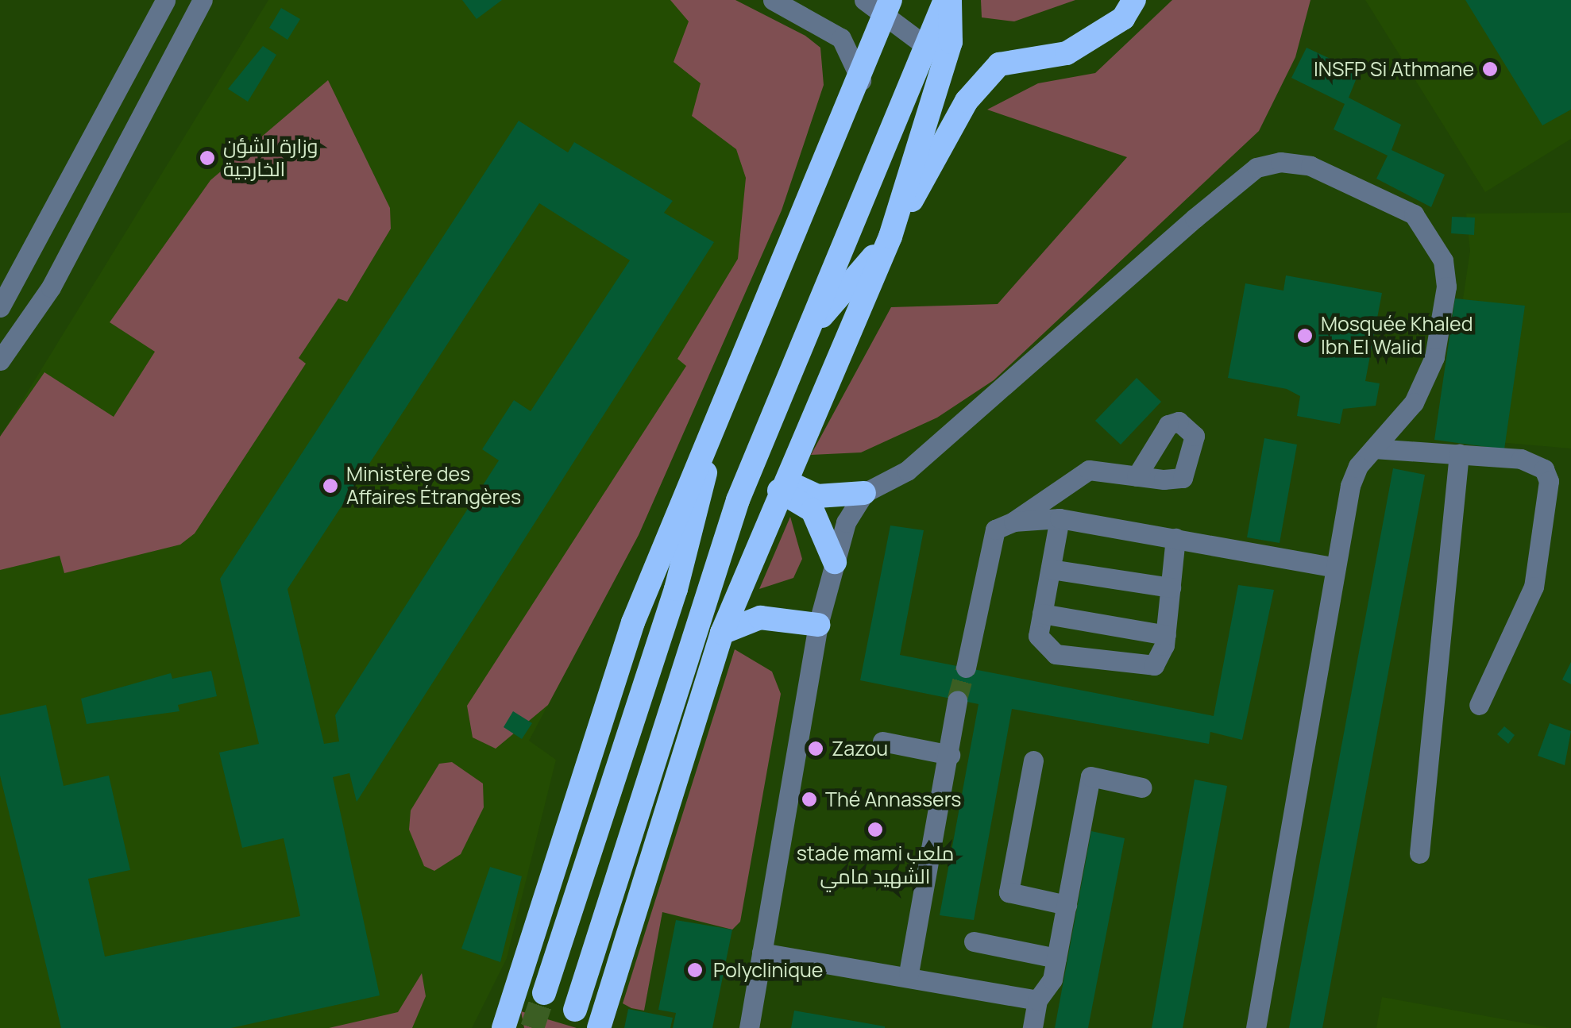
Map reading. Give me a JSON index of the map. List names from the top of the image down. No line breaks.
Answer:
{"places":["INSFP Si Athmane","وزارة الشؤن الخارجية","Mosquée Khaled Ibn El Walid","Ministère des Affaires Étrangères","Zazou","Thé Annassers","stade mami ملعب الشهيد مامي","Polyclinique"]}
